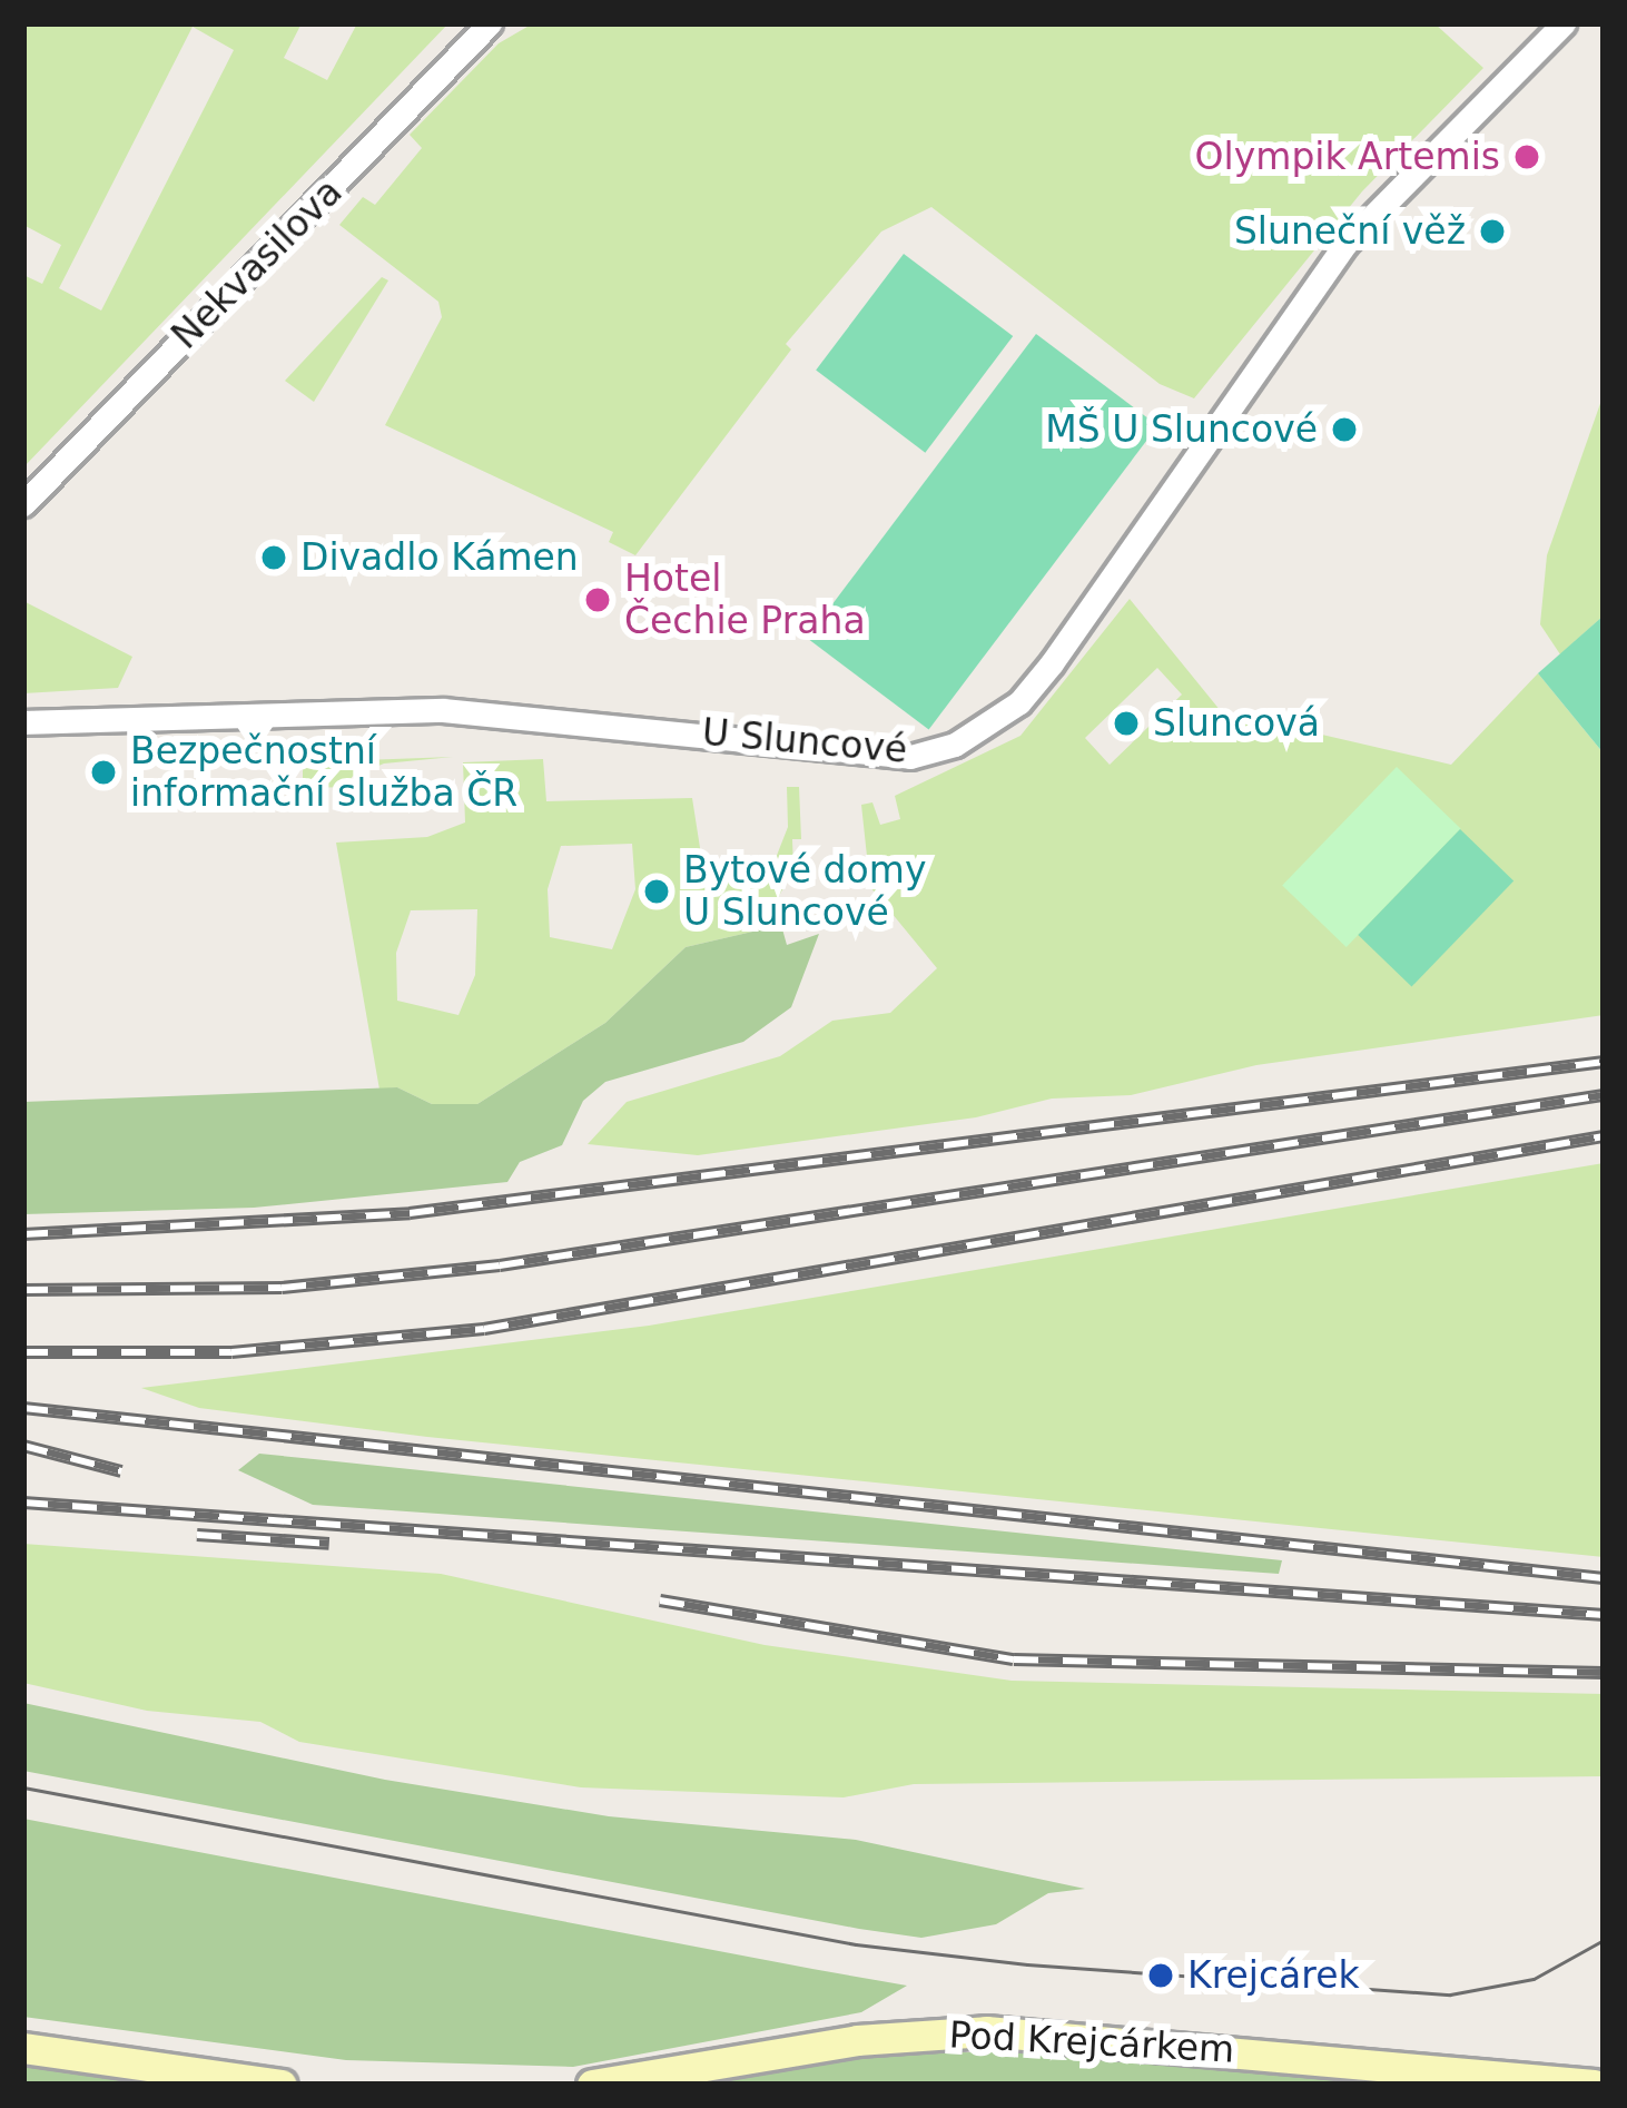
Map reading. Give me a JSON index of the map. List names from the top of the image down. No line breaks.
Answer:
{"streets":{"main road":["Pod Krejcárkem"],"street":["Nekvasilova","U Sluncové"]},"places":["Olympik Artemis","Sluneční věž","MŠ U Sluncové","Divadlo Kámen","Hotel Čechie Praha","Sluncová","Bezpečnostní informační služba ČR","Bytové domy U Sluncové","Krejcárek"]}
